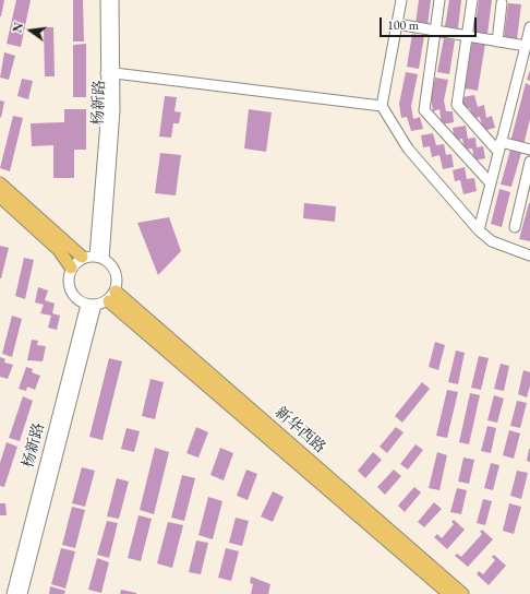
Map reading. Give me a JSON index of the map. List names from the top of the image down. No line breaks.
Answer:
{"streets":{"main road":["新华西路"],"street":["杨新路"]},"crossings":[["杨新路","新华西路"]],"scale_bar":"100 m","north":"left"}
